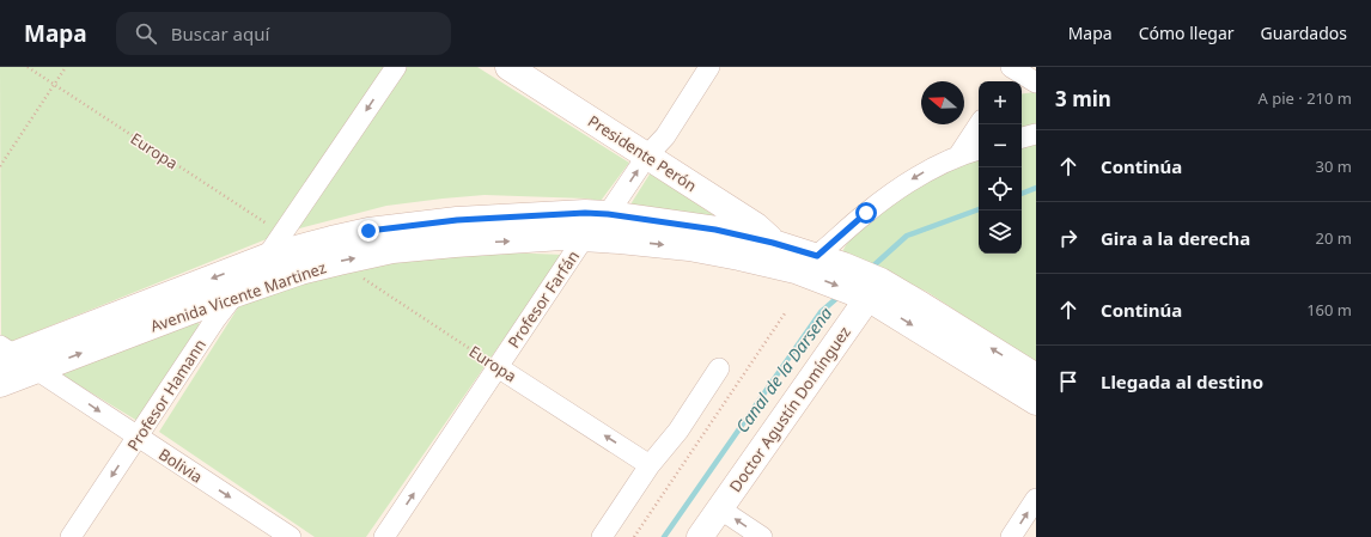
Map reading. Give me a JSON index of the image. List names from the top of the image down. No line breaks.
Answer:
{"streets":{"main road":["Presidente Perón","Avenida Vicente Martinez","Doctor Agustín Domínguez"],"street":["Europa","Profesor Farfán","Profesor Hamann","Bolivia"]},"crossings":[["Europa","Avenida Vicente Martinez"],["Europa","Profesor Farfán"],["Europa","Profesor Hamann"],["Presidente Perón","Avenida Vicente Martinez"],["Presidente Perón","Profesor Farfán"],["Avenida Vicente Martinez","Profesor Farfán"],["Avenida Vicente Martinez","Profesor Hamann"],["Avenida Vicente Martinez","Doctor Agustín Domínguez"],["Avenida Vicente Martinez","Bolivia"],["Profesor Hamann","Bolivia"]],"one_way":["Profesor Hamann","Bolivia"],"water":["Canal de la Darsena"],"north":"left","page":{"header":"Mapa","search":"Buscar aquí","nav":["Mapa","Cómo llegar","Guardados"],"heading":["3 min","A pie · 210 m"],"map_buttons":["+","−"],"list":[["Continúa","30 m"],["Gira a la derecha","20 m"],["Continúa","160 m"],"Llegada al destino"]}}
